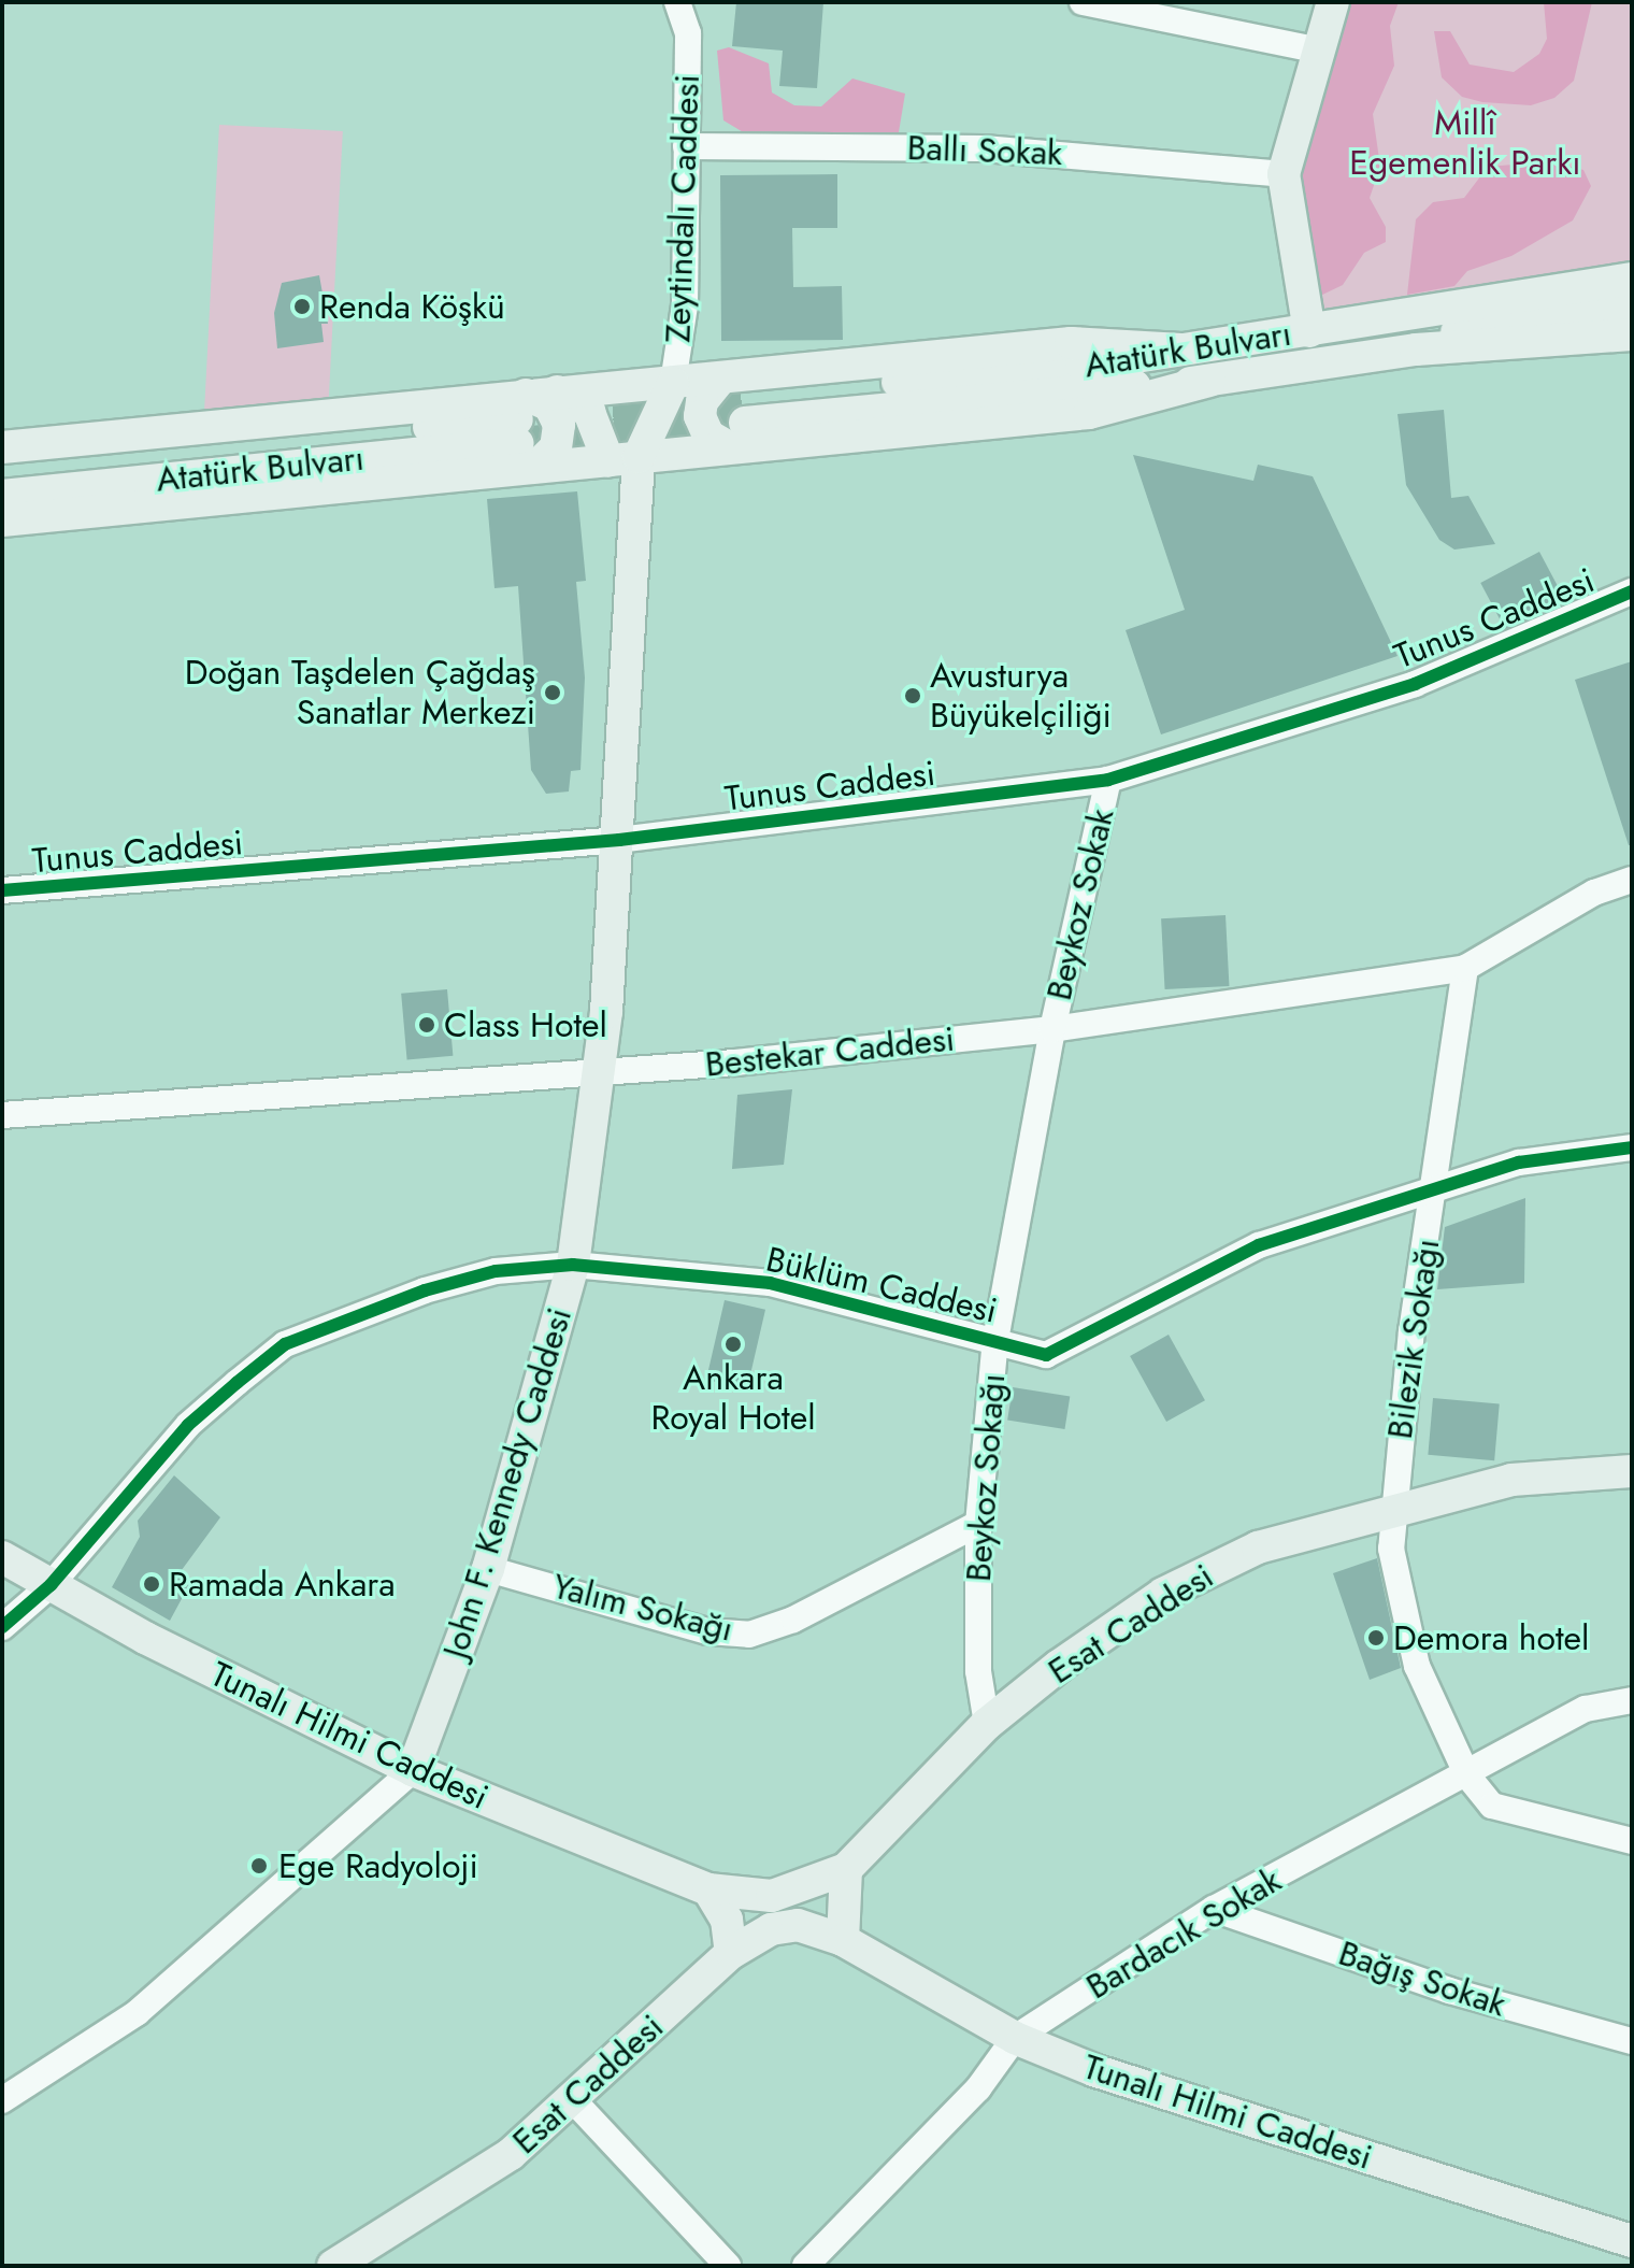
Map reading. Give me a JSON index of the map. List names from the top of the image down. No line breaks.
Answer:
{"streets":{"main road":["Atatürk Bulvarı","John F. Kennedy Caddesi","Esat Caddesi","Tunalı Hilmi Caddesi"],"street":["Ballı Sokak","Zeytindalı Caddesi","Tunus Caddesi","Beykoz Sokak","Bestekar Caddesi","Büklüm Caddesi","Bilezik Sokağı","Beykoz Sokağı","Yalım Sokağı","Bardacık Sokak","Bağış Sokak"]},"crossings":[["Ballı Sokak","Zeytindalı Caddesi"],["Tunus Caddesi","Beykoz Sokak"],["Tunus Caddesi","John F. Kennedy Caddesi"],["Beykoz Sokak","Bestekar Caddesi"],["Beykoz Sokak","Beykoz Sokağı"],["Bestekar Caddesi","Bilezik Sokağı"],["Bestekar Caddesi","Beykoz Sokağı"],["Bestekar Caddesi","John F. Kennedy Caddesi"],["Büklüm Caddesi","Bilezik Sokağı"],["Büklüm Caddesi","Beykoz Sokağı"],["Büklüm Caddesi","John F. Kennedy Caddesi"],["Büklüm Caddesi","Tunalı Hilmi Caddesi"],["Bilezik Sokağı","Esat Caddesi"],["Bilezik Sokağı","Bardacık Sokak"],["Beykoz Sokağı","Yalım Sokağı"],["Beykoz Sokağı","Esat Caddesi"],["John F. Kennedy Caddesi","Yalım Sokağı"],["John F. Kennedy Caddesi","Tunalı Hilmi Caddesi"],["Esat Caddesi","Tunalı Hilmi Caddesi"],["Tunalı Hilmi Caddesi","Bardacık Sokak"],["Bardacık Sokak","Bağış Sokak"]],"parks":["Millî Egemenlik Parkı"],"places":["Renda Köşkü","Doğan Taşdelen Çağdaş Sanatlar Merkezi","Avusturya Büyükelçiliği","Class Hotel","Ankara Royal Hotel","Ramada Ankara","Demora hotel","Ege Radyoloji"]}
